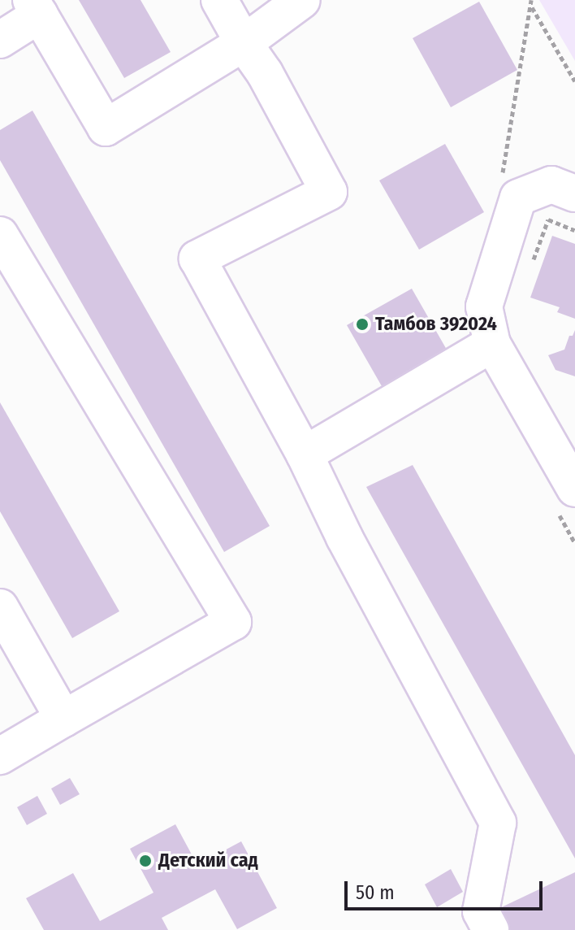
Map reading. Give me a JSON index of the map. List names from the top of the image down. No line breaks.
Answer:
{"places":["Тамбов 392024","Детский сад"],"scale_bar":"50 m"}
